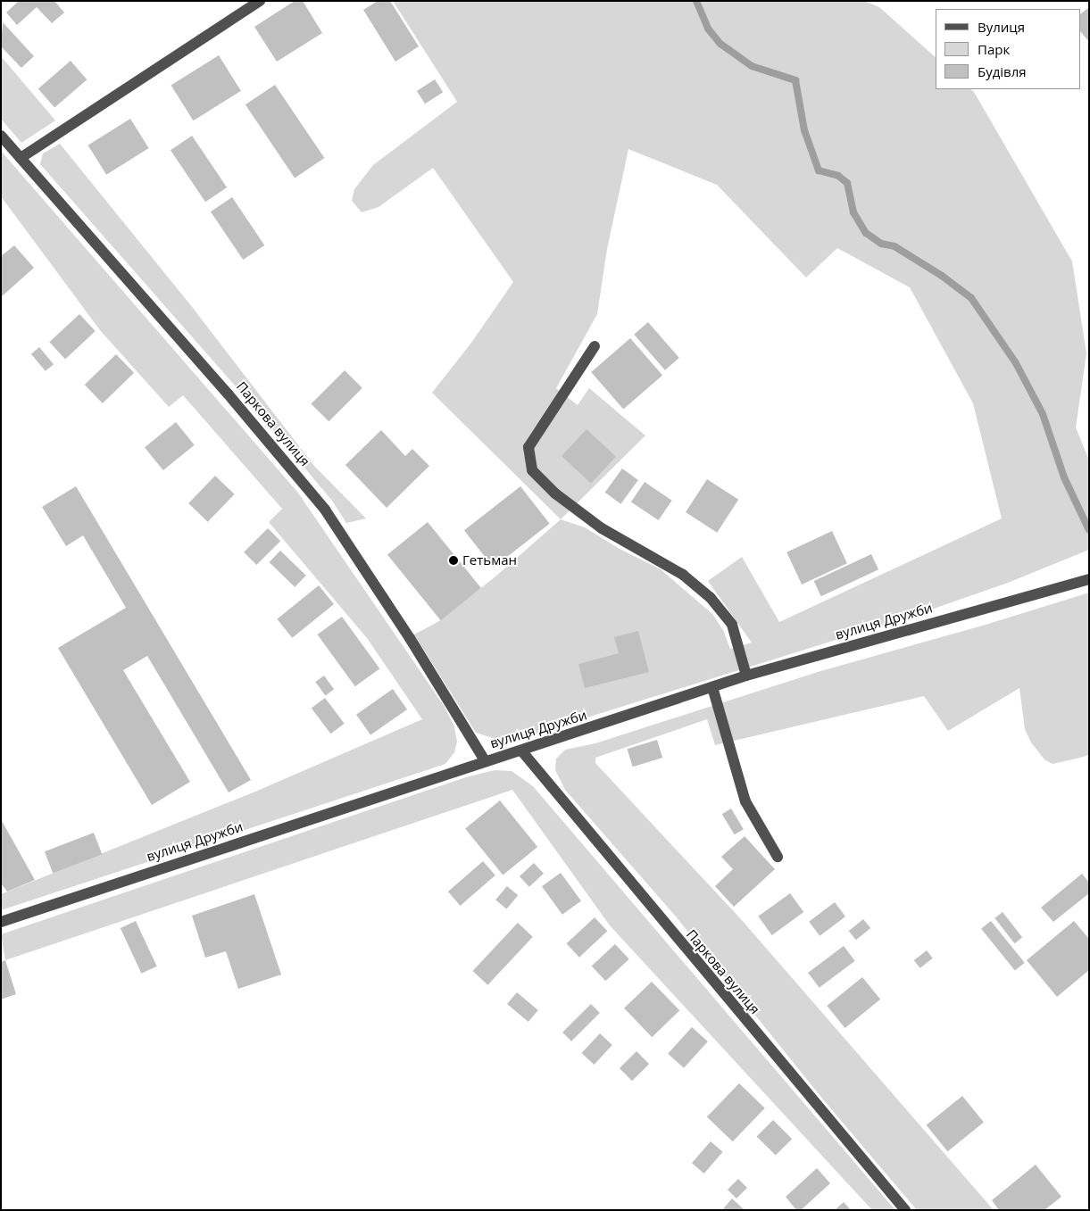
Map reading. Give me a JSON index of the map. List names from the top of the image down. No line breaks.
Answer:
{"streets":{"street":["Паркова вулиця","вулиця Дружби"]},"crossings":[["Паркова вулиця","вулиця Дружби"]],"places":["Гетьман"],"legend":["Вулиця","Парк","Будівля"]}
